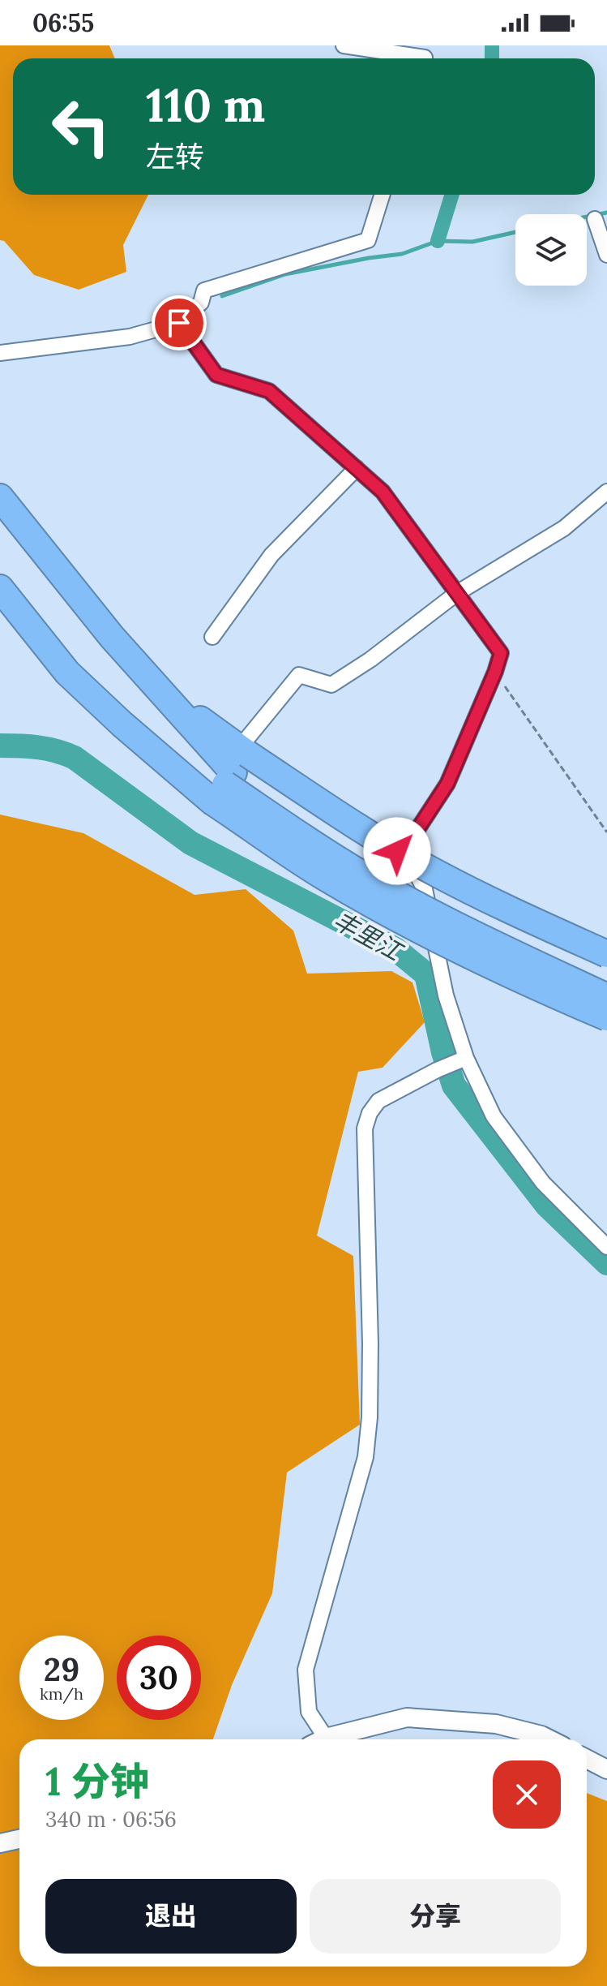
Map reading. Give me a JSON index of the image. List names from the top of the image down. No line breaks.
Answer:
{"water":["丰里江"],"page":{"status":"06:55","turn":["110 m","左转"],"speed":"29 km/h","limit":"30","heading":["1 分钟","340 m · 06:56"],"buttons":["退出","分享"]}}
